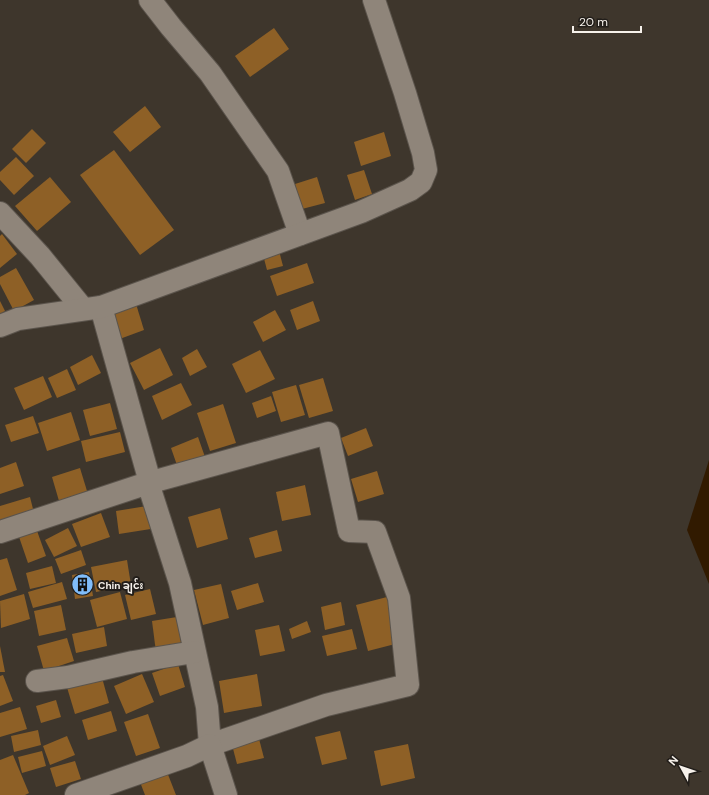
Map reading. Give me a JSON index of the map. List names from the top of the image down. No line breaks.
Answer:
{"places":{"building":["Chin ချင်း"]},"scale_bar":"20 m","north":"top left"}
